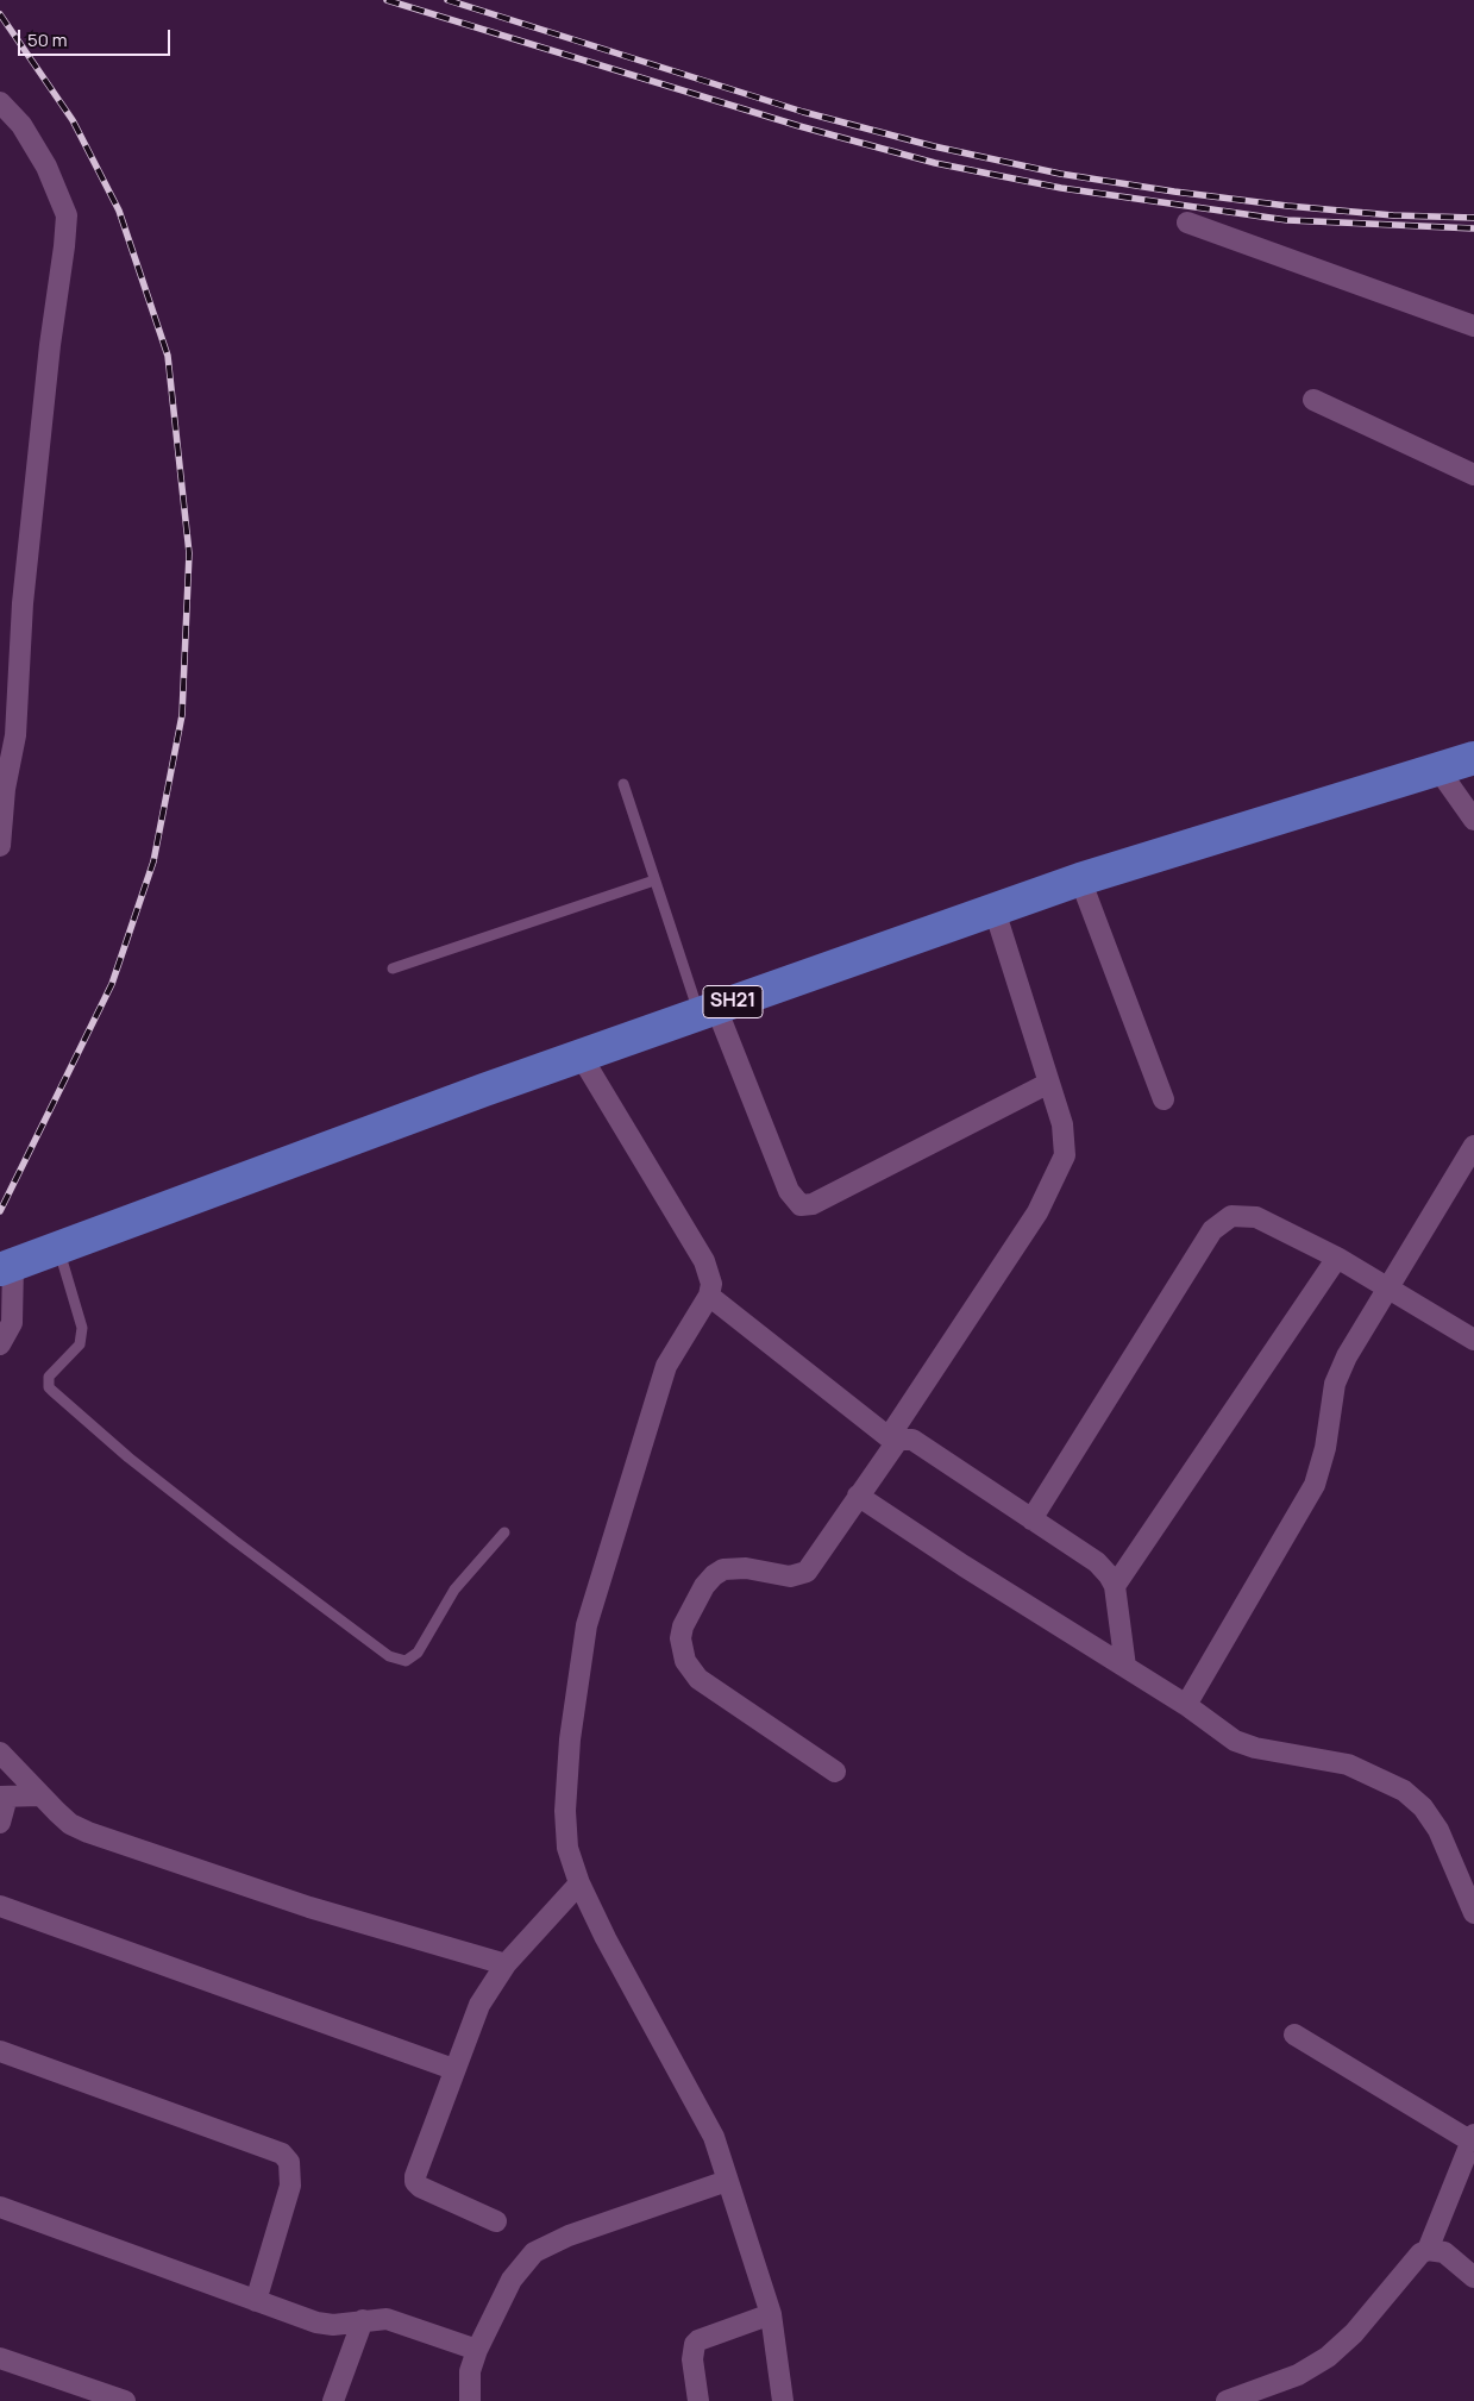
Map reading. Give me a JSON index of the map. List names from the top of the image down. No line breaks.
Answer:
{"streets":{"main road":["SH21"]},"scale_bar":"50 m"}
